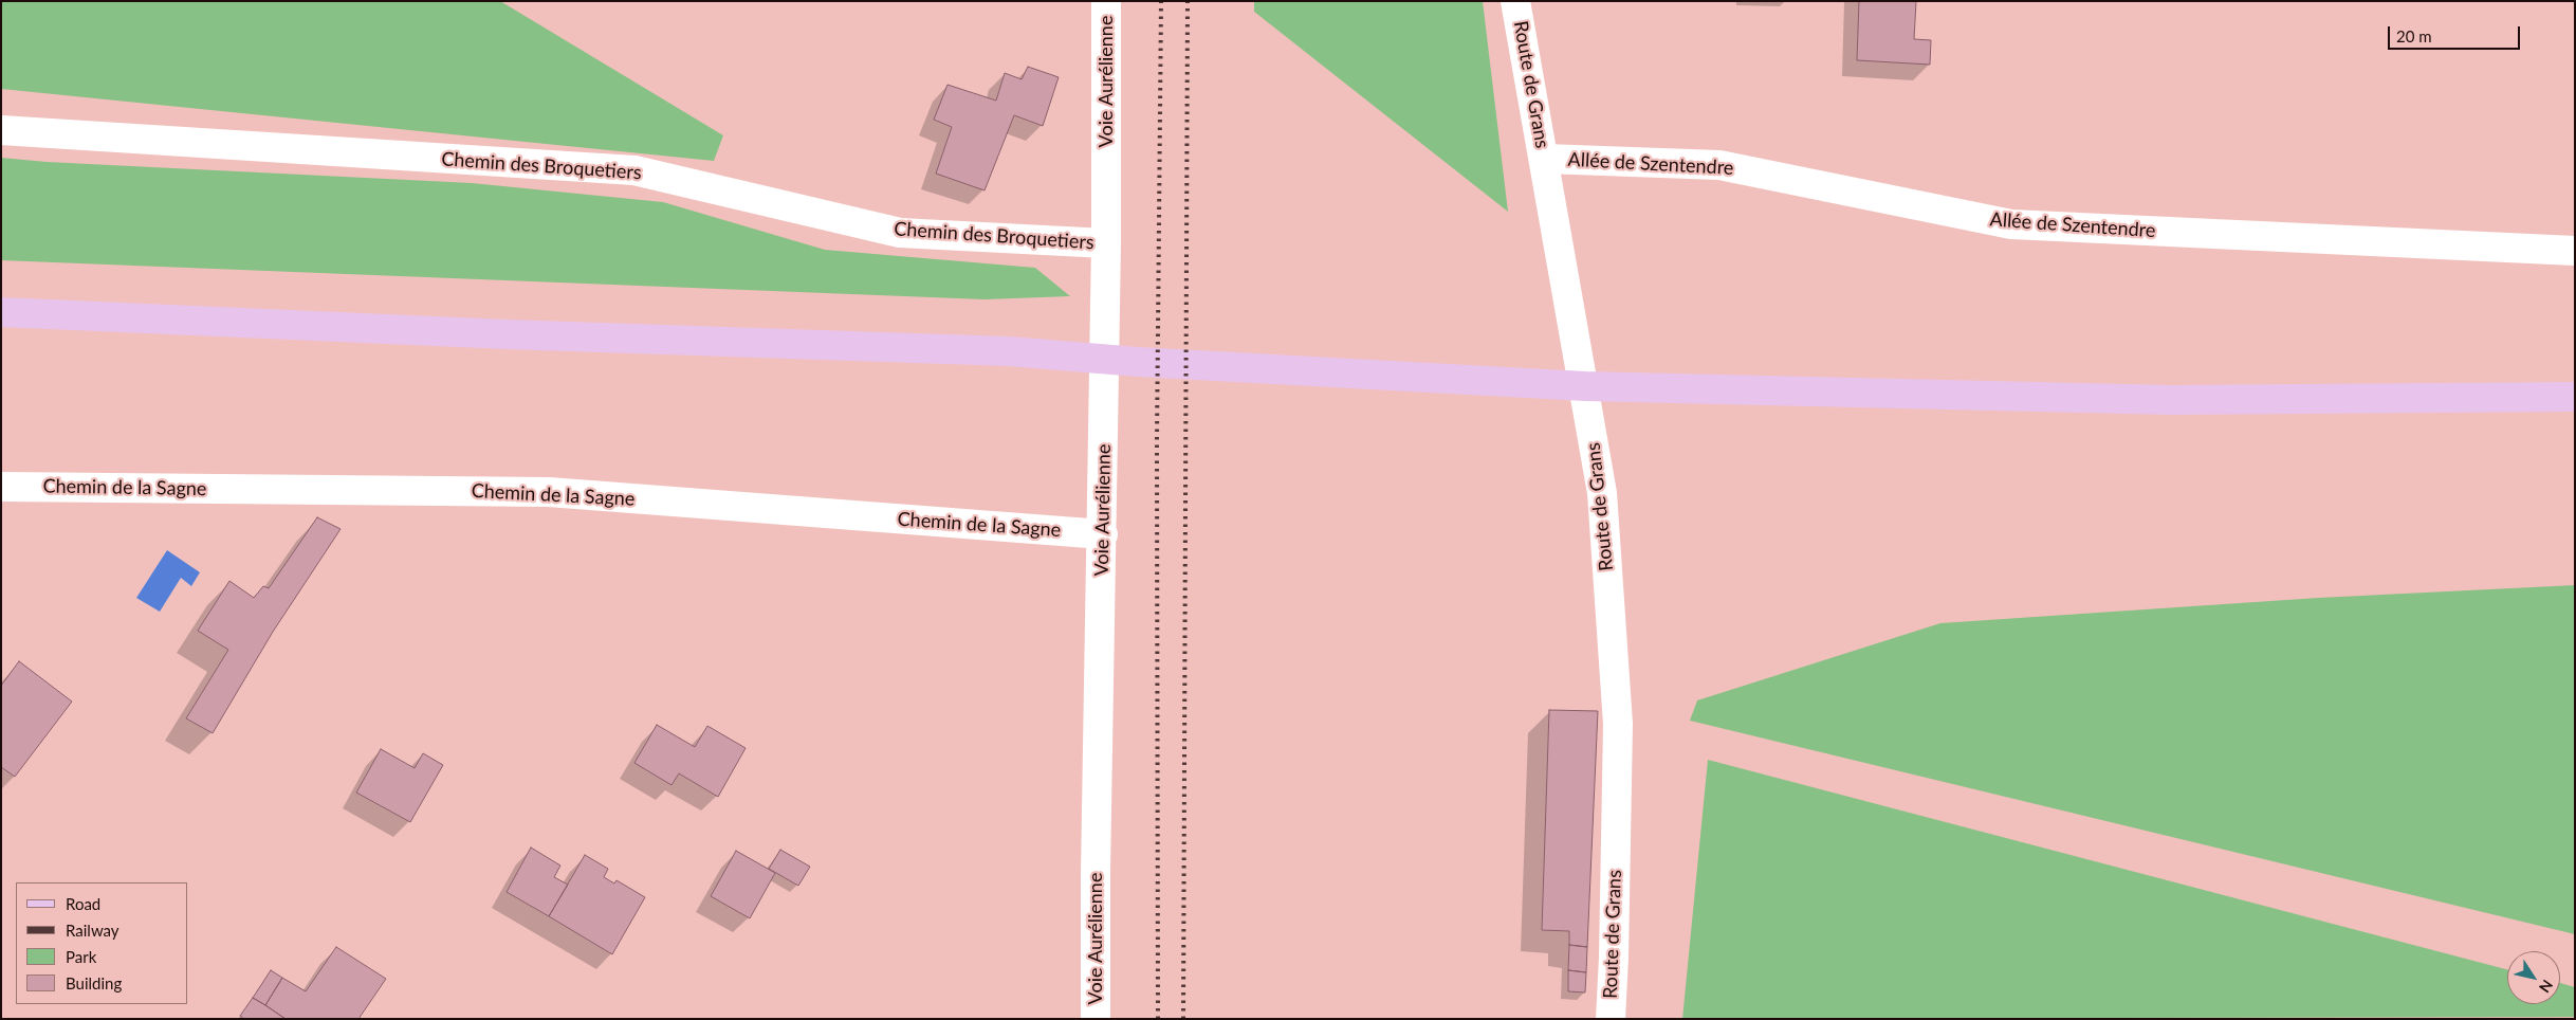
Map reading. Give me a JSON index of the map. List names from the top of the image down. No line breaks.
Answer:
{"streets":{"street":["Voie Aurélienne","Route de Grans","Allée de Szentendre","Chemin des Broquetiers","Chemin de la Sagne"]},"crossings":[["Voie Aurélienne","Chemin des Broquetiers"],["Voie Aurélienne","Chemin de la Sagne"],["Route de Grans","Allée de Szentendre"]],"legend":["Road","Railway","Park","Building"],"scale_bar":"20 m","north":"bottom right"}
